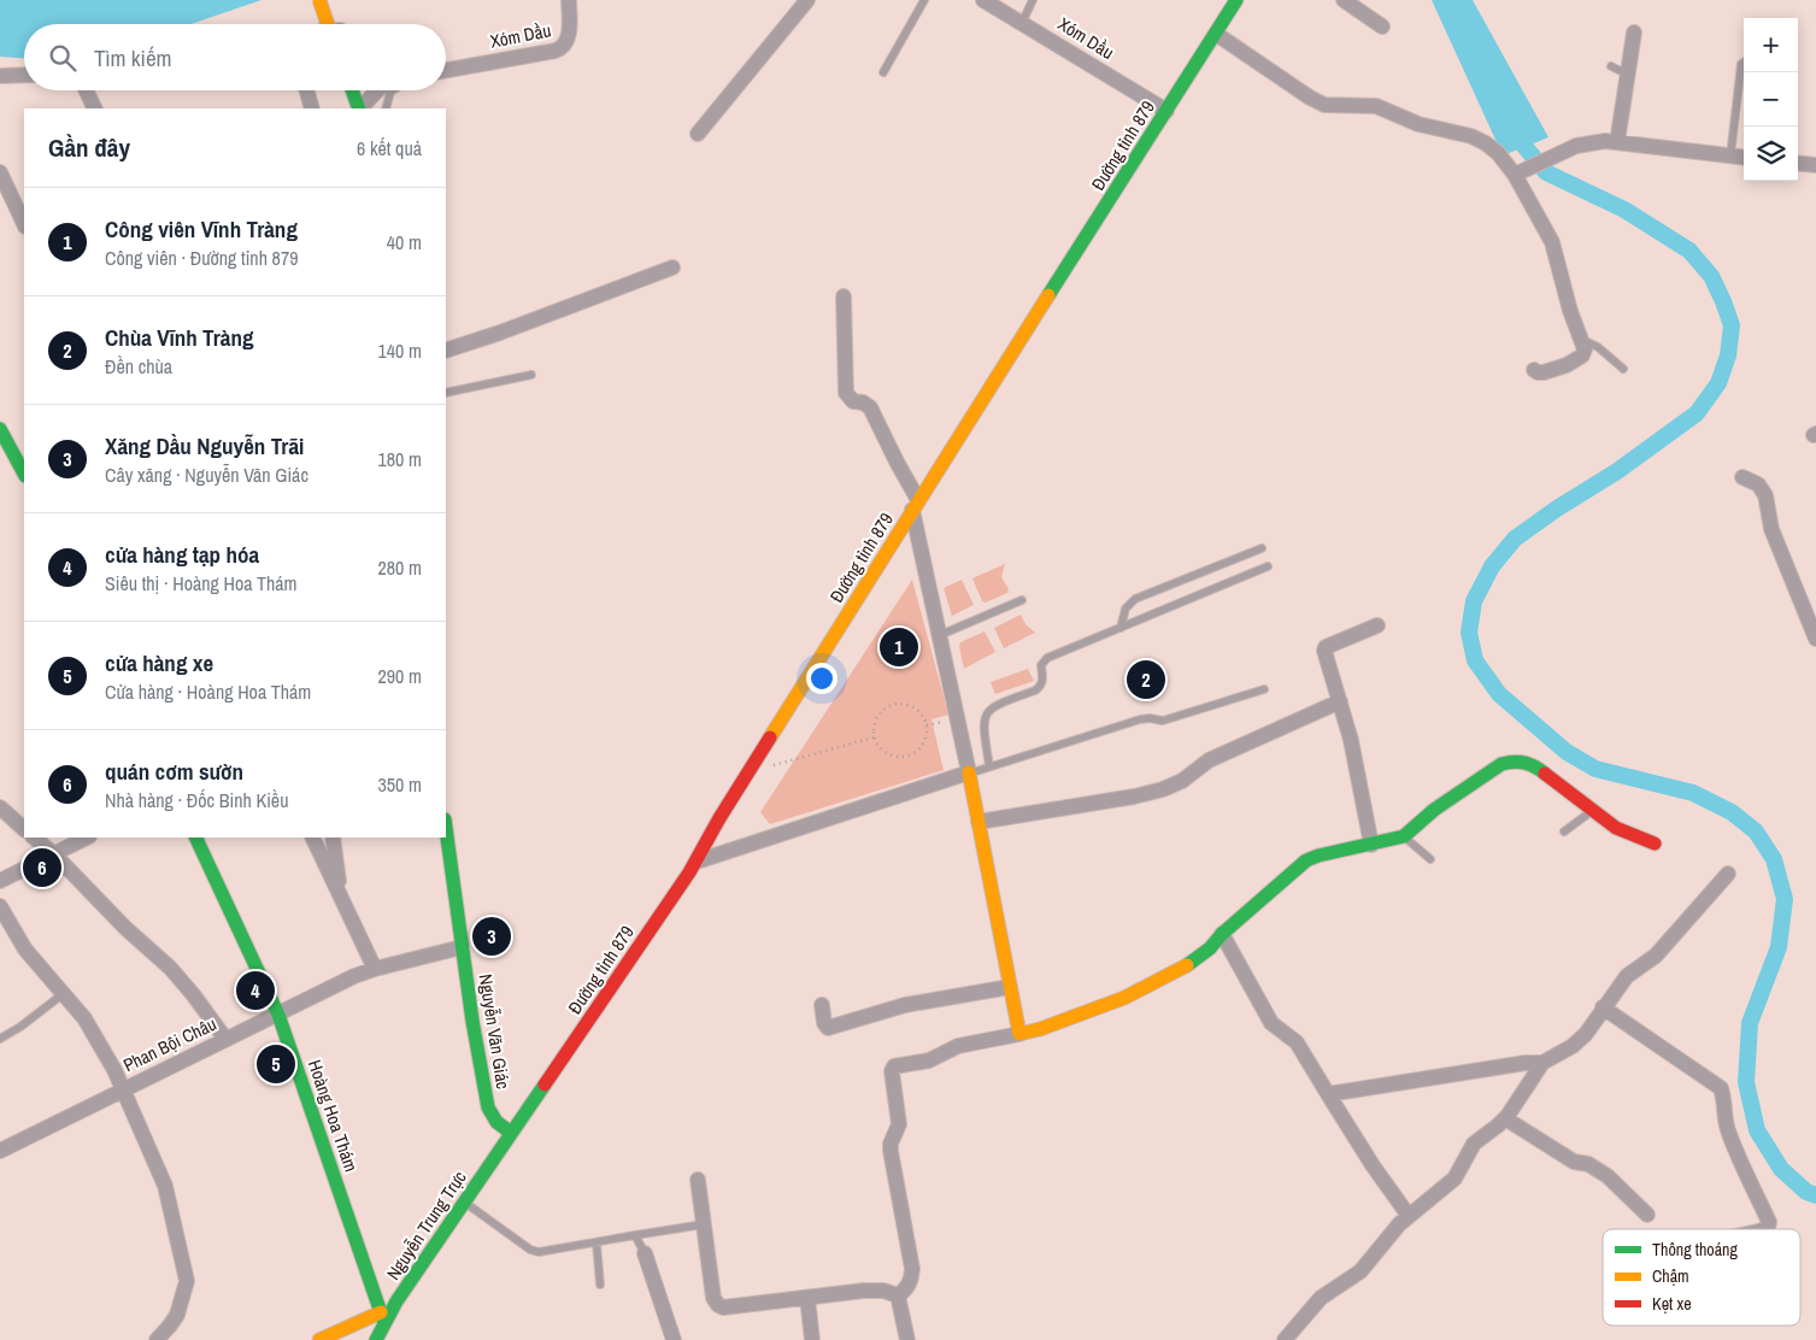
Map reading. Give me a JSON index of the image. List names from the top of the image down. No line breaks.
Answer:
{"streets":{"main road":["Đường tỉnh 879","Nguyễn Văn Giác","Hoàng Hoa Thám","Nguyễn Trung Trực"],"street":["Xóm Dầu","Phan Bội Châu"]},"crossings":[["Xóm Dầu","Đường tỉnh 879"],["Đường tỉnh 879","Nguyễn Văn Giác"],["Đường tỉnh 879","Nguyễn Trung Trực"],["Nguyễn Văn Giác","Phan Bội Châu"],["Nguyễn Văn Giác","Nguyễn Trung Trực"],["Phan Bội Châu","Hoàng Hoa Thám"],["Hoàng Hoa Thám","Nguyễn Trung Trực"]],"legend":["Thông thoáng","Chậm","Kẹt xe"],"page":{"map_buttons":["+","−"],"search":"Tìm kiếm","heading":["Gần đây","6 kết quả"],"list":[{"mark":"1","name":"Công viên Vĩnh Tràng","note":"Công viên · Đường tỉnh 879","value":"40 m"},{"mark":"2","name":"Chùa Vĩnh Tràng","note":"Đền chùa","value":"140 m"},{"mark":"3","name":"Xăng Dầu Nguyễn Trãi","note":"Cây xăng · Nguyễn Văn Giác","value":"180 m"},{"mark":"4","name":"cửa hàng tạp hóa","note":"Siêu thị · Hoàng Hoa Thám","value":"280 m"},{"mark":"5","name":"cửa hàng xe","note":"Cửa hàng · Hoàng Hoa Thám","value":"290 m"},{"mark":"6","name":"quán cơm sườn","note":"Nhà hàng · Đốc Binh Kiều","value":"350 m"}],"pins":["1","2","6","3","4","5"]}}
